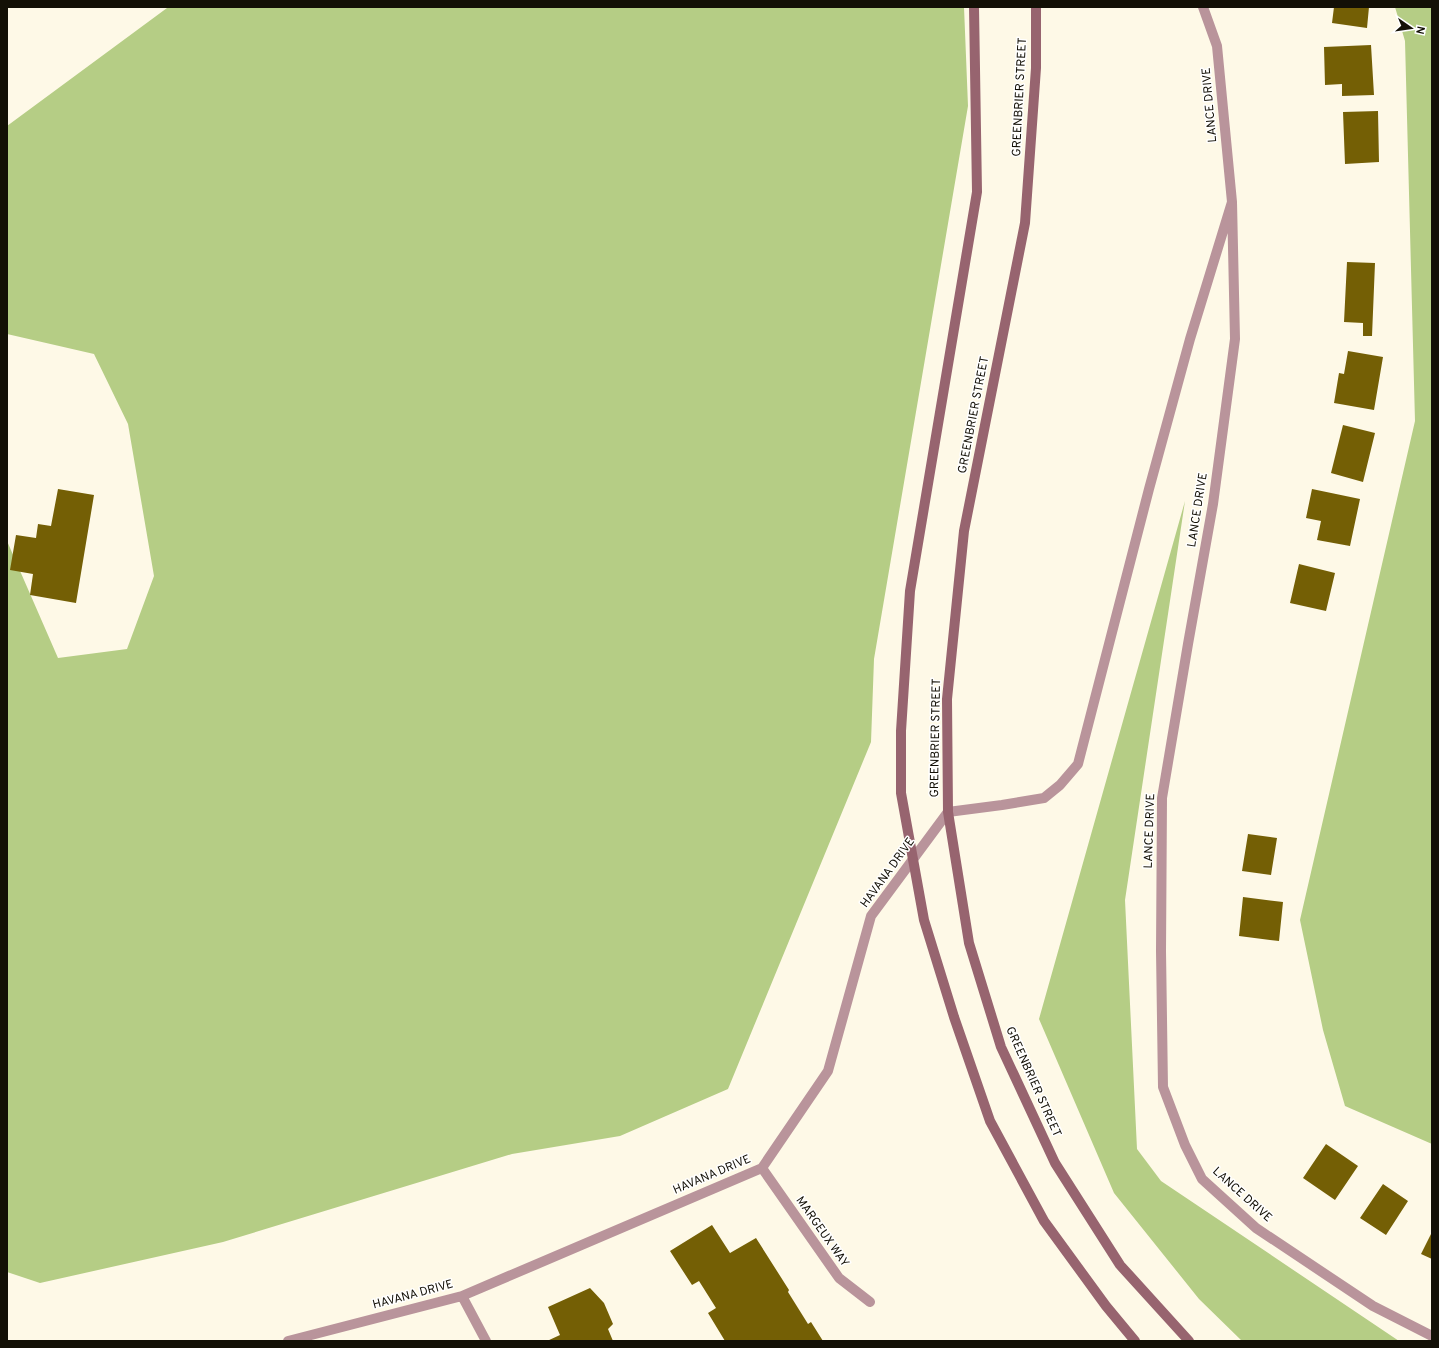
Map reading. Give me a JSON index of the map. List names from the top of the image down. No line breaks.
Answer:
{"streets":{"main road":["GREENBRIER STREET"],"street":["LANCE DRIVE","HAVANA DRIVE","MARGEUX WAY"]},"crossings":[["GREENBRIER STREET","LANCE DRIVE"],["GREENBRIER STREET","HAVANA DRIVE"],["LANCE DRIVE","HAVANA DRIVE"],["HAVANA DRIVE","MARGEUX WAY"]],"north":"right"}
